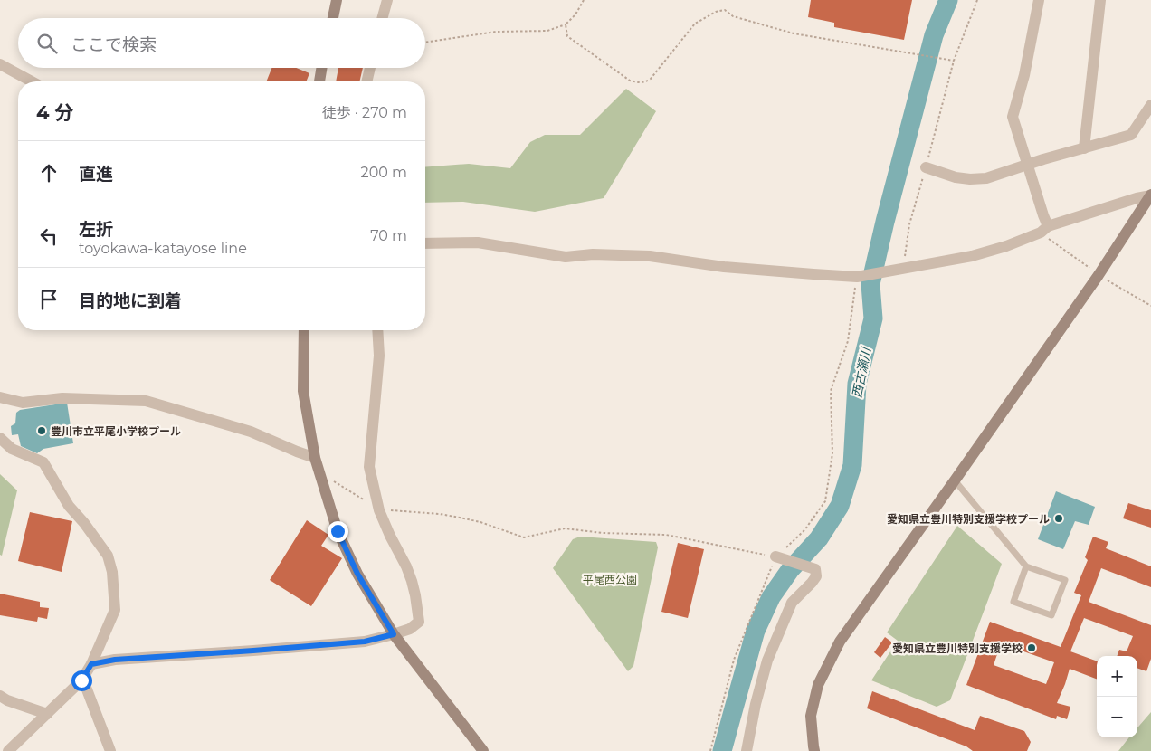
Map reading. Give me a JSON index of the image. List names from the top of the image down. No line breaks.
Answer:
{"water":["西古瀬川"],"parks":["平尾西公園"],"places":["豊川市立平尾小学校プール","愛知県立豊川特別支援学校プール","愛知県立豊川特別支援学校"],"page":{"search":"ここで検索","heading":["4 分","徒歩 · 270 m"],"list":[["直進","200 m"],["左折","toyokawa-katayose line","70 m"],"目的地に到着"],"map_buttons":["+","−"]}}
